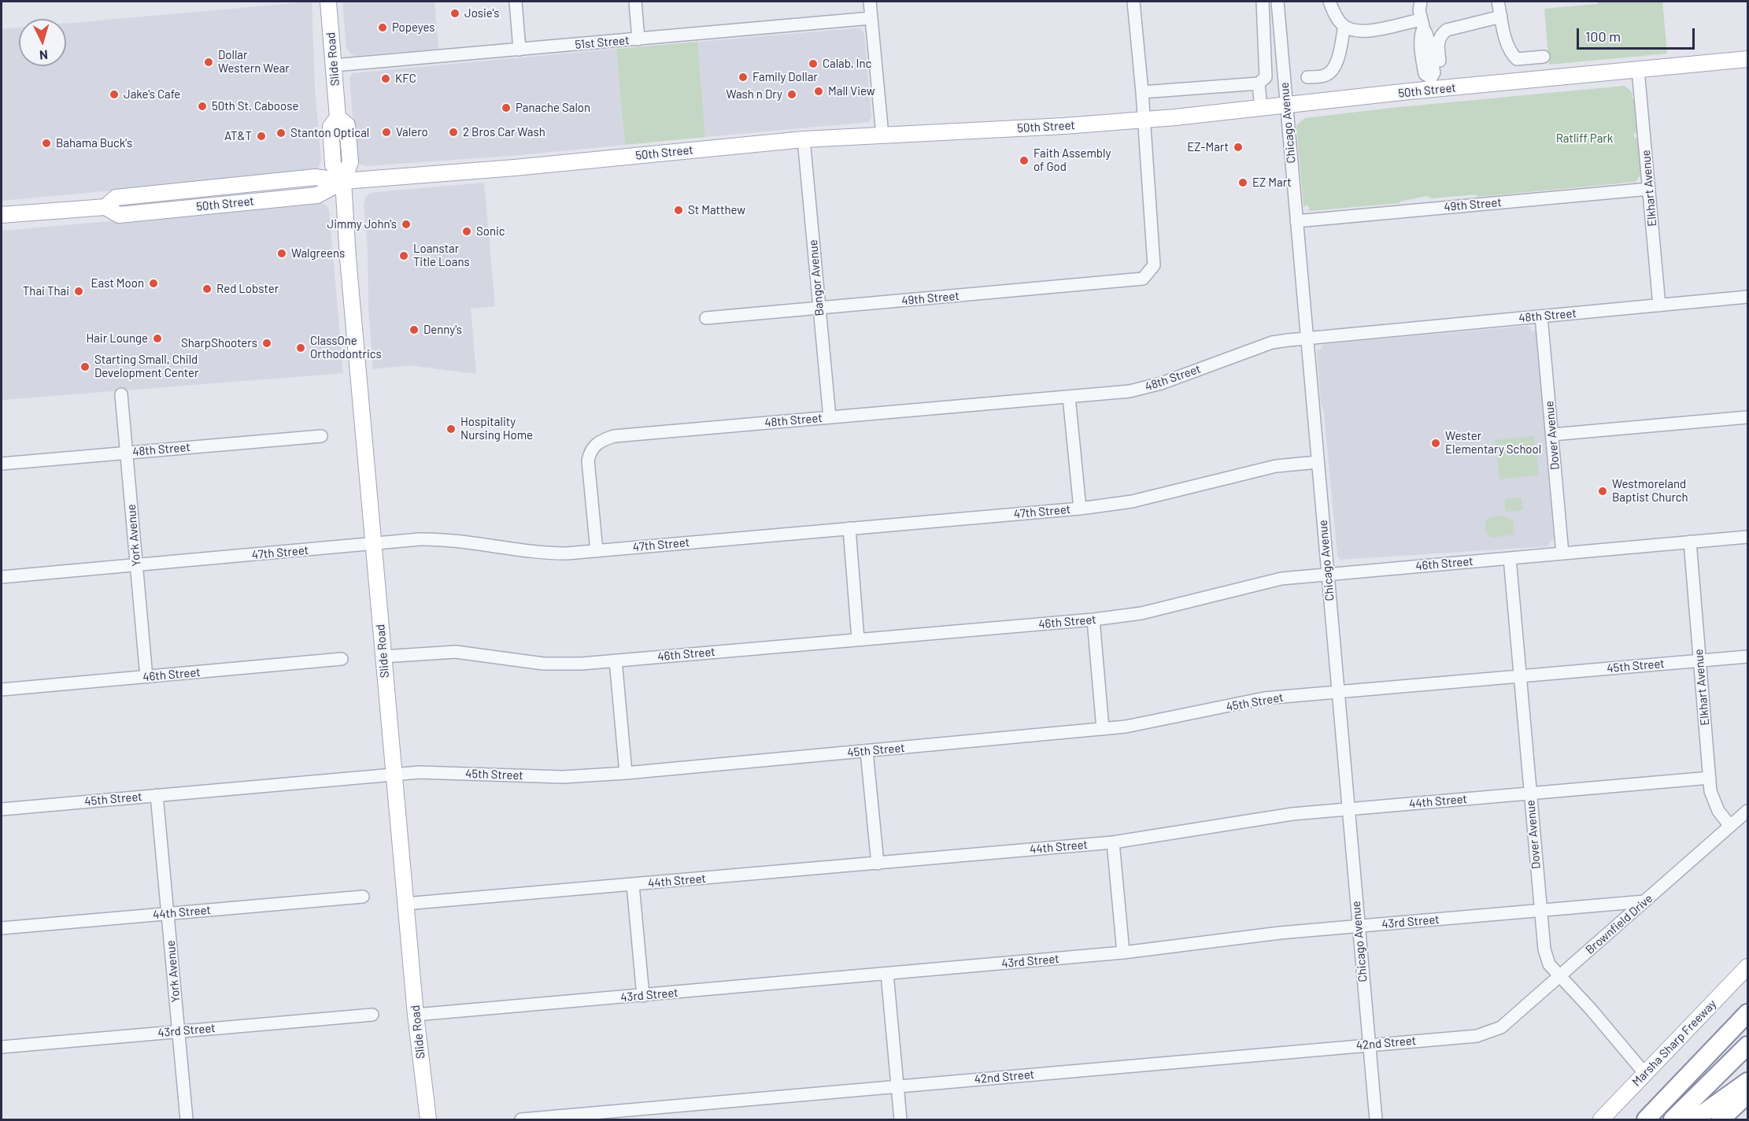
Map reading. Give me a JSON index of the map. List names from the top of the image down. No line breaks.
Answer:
{"streets":{"main road":["Slide Road","50th Street","Marsha Sharp Freeway"],"street":["51st Street","Chicago Avenue","Elkhart Avenue","49th Street","Bangor Avenue","48th Street","Dover Avenue","47th Street","York Avenue","46th Street","45th Street","44th Street","43rd Street","Brownfield Drive","42nd Street"]},"crossings":[["51st Street","Slide Road"],["Slide Road","50th Street"],["Slide Road","47th Street"],["Slide Road","46th Street"],["Slide Road","45th Street"],["Slide Road","44th Street"],["Slide Road","43rd Street"],["50th Street","Chicago Avenue"],["50th Street","Elkhart Avenue"],["50th Street","49th Street"],["50th Street","Bangor Avenue"],["Chicago Avenue","49th Street"],["Chicago Avenue","48th Street"],["Chicago Avenue","47th Street"],["Chicago Avenue","46th Street"],["Chicago Avenue","45th Street"],["Chicago Avenue","44th Street"],["Chicago Avenue","43rd Street"],["Chicago Avenue","42nd Street"],["Elkhart Avenue","49th Street"],["Elkhart Avenue","48th Street"],["Elkhart Avenue","46th Street"],["Elkhart Avenue","45th Street"],["Elkhart Avenue","44th Street"],["Elkhart Avenue","Brownfield Drive"],["49th Street","Bangor Avenue"],["Bangor Avenue","48th Street"],["48th Street","Dover Avenue"],["48th Street","47th Street"],["48th Street","York Avenue"],["Dover Avenue","46th Street"],["Dover Avenue","45th Street"],["Dover Avenue","44th Street"],["Dover Avenue","43rd Street"],["Dover Avenue","Brownfield Drive"],["Dover Avenue","Marsha Sharp Freeway"],["47th Street","York Avenue"],["York Avenue","46th Street"],["York Avenue","45th Street"],["York Avenue","44th Street"],["York Avenue","43rd Street"],["43rd Street","Brownfield Drive"],["Brownfield Drive","42nd Street"]],"parks":["Ratliff Park"],"places":["Josie's","Popeyes","Dollar Western Wear","Calab, Inc","Family Dollar","KFC","Mall View","Jake's Cafe","Wash n Dry","50th St. Caboose","Panache Salon","Valero","2 Bros Car Wash","Stanton Optical","AT&T","Bahama Buck's","EZ-Mart","Faith Assembly of God","EZ Mart","St Matthew","Jimmy John's","Sonic","Walgreens","Loanstar Title Loans","East Moon","Red Lobster","Thai Thai","Denny's","Hair Lounge","SharpShooters","ClassOne Orthodontrics","Starting Small, Child Development Center","Hospitality Nursing Home","Wester Elementary School","Westmoreland Baptist Church"],"scale_bar":"100 m","north":"bottom"}
